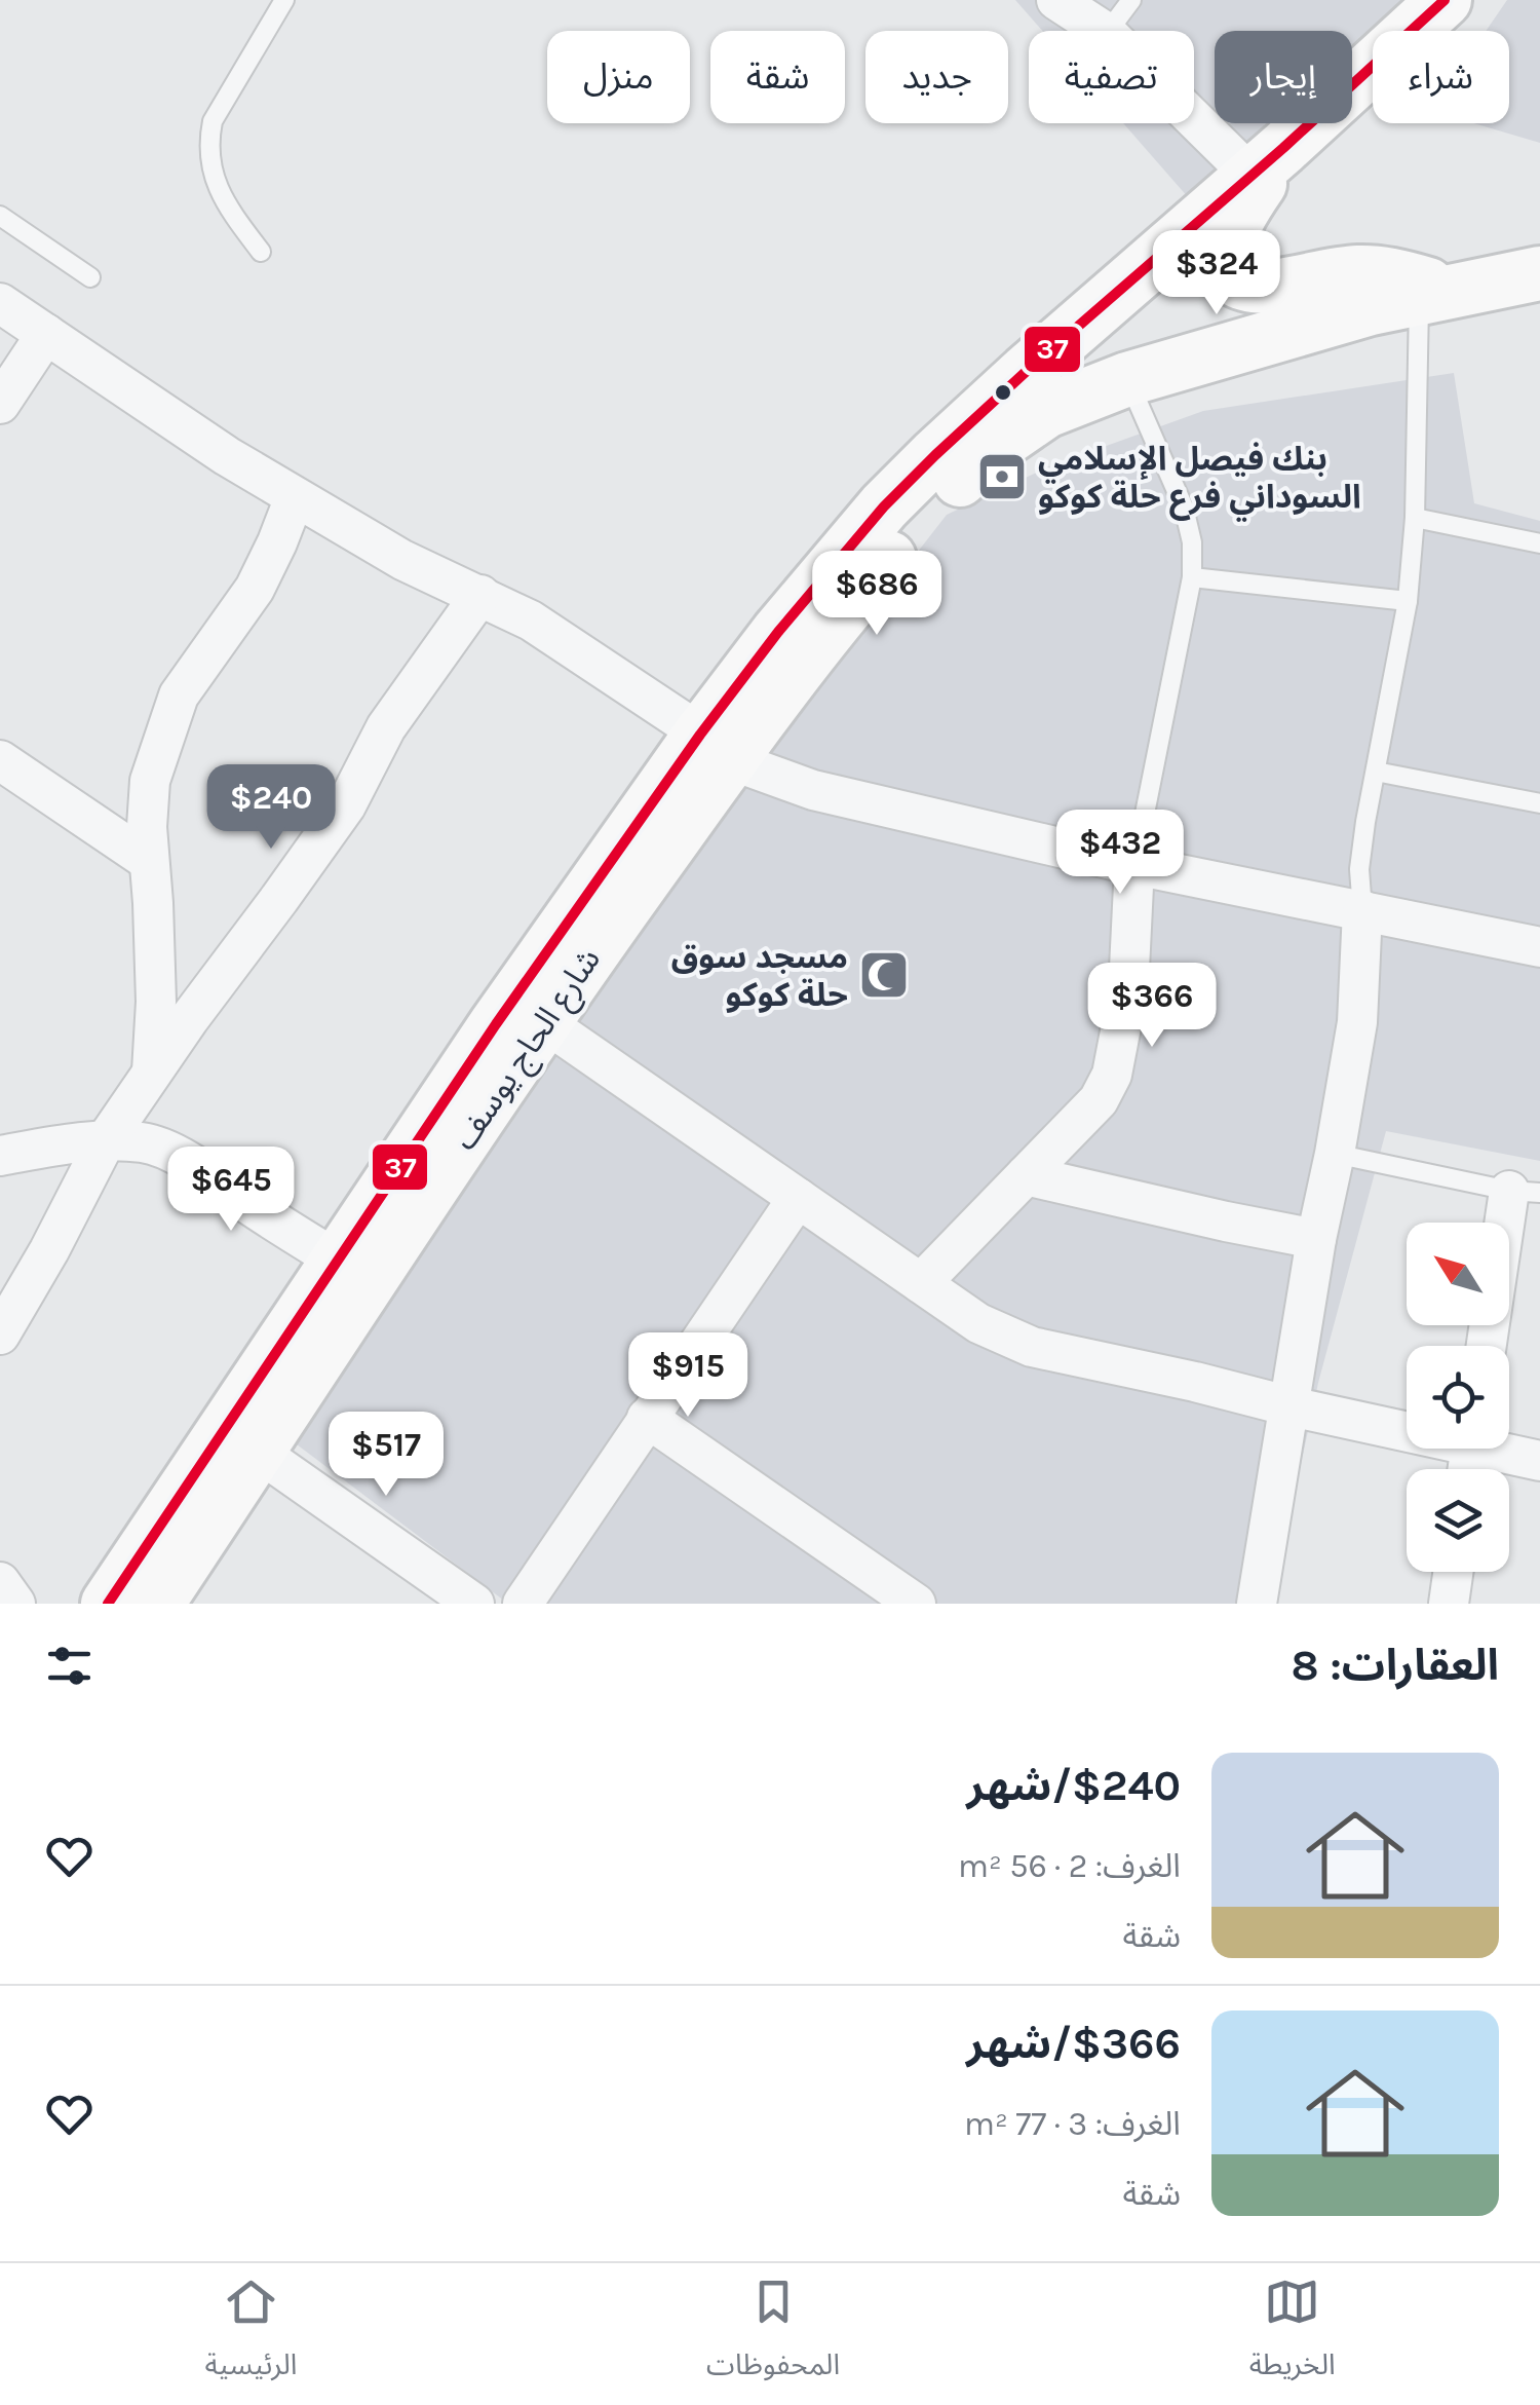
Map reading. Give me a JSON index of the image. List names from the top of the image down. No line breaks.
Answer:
{"streets":{"main road":["شارع الحاج يوسف"]},"places":{"bank":["بنك فيصل الإسلامي السوداني فرع حلة كوكو"],"mosque":["مسجد سوق حلة كوكو"]},"lines":["transit line 37"],"north":"top left","page":{"chip":["شراء","إيجار","تصفية","جديد","شقة","منزل"],"price":["$324","$686","$240","$432","$366","$645","$915","$517"],"heading":"العقارات: 8","list":[{"name":"$240/شهر","note":"الغرف: 2 · 56 m² · شقة"},{"name":"$366/شهر","note":"الغرف: 3 · 77 m² · شقة"}],"tabs":["الخريطة","المحفوظات","الرئيسية"]}}
